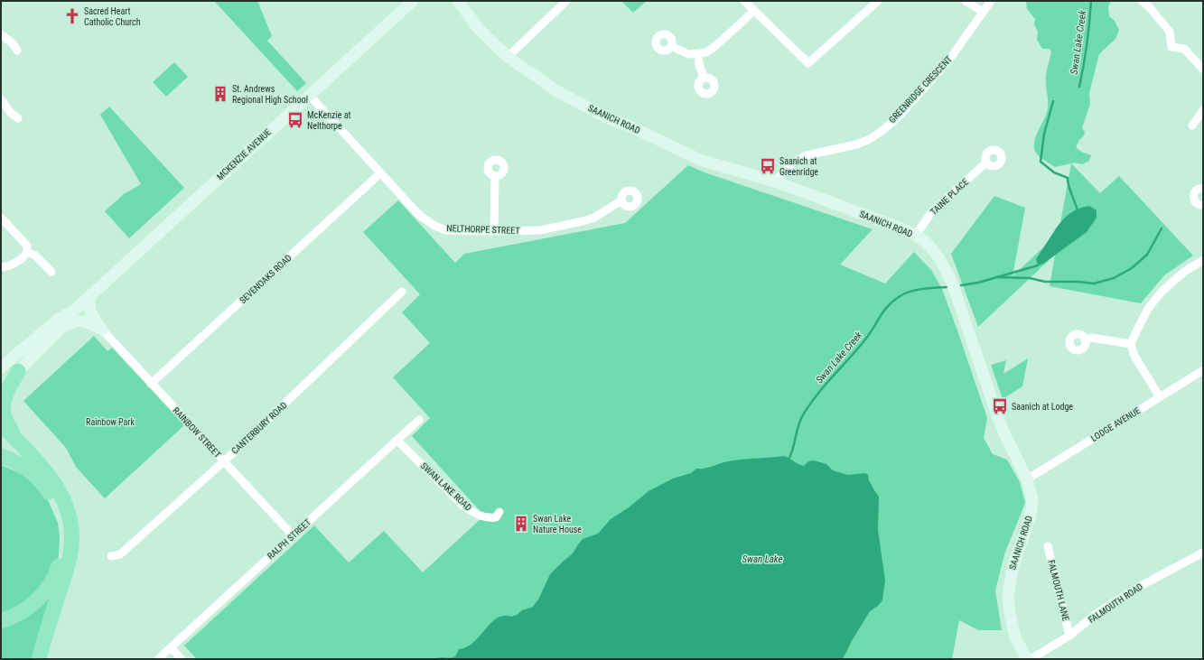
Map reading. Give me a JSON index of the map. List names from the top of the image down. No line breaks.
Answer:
{"streets":{"main road":["SAANICH ROAD","MCKENZIE AVENUE"],"street":["GREENRIDGE CRESCENT","TAINE PLACE","NELTHORPE STREET","SEVENOAKS ROAD","LODGE AVENUE","CANTERBURY ROAD","RAINBOW STREET","SWAN LAKE ROAD","RALPH STREET","FALMOUTH LANE","FALMOUTH ROAD"]},"crossings":[["GREENRIDGE CRESCENT","SAANICH ROAD"],["SAANICH ROAD","TAINE PLACE"],["SAANICH ROAD","LODGE AVENUE"],["MCKENZIE AVENUE","NELTHORPE STREET"],["NELTHORPE STREET","SEVENOAKS ROAD"],["SEVENOAKS ROAD","RAINBOW STREET"],["CANTERBURY ROAD","RAINBOW STREET"],["RAINBOW STREET","RALPH STREET"],["SWAN LAKE ROAD","RALPH STREET"],["FALMOUTH LANE","FALMOUTH ROAD"]],"water":["Swan Lake Creek","Swan Lake"],"parks":["Rainbow Park"],"places":{"church":["Sacred Heart Catholic Church"],"building":["St. Andrews Regional High School","Swan Lake Nature House"],"bus stop":["McKenzie at Nelthorpe","Saanich at Greenridge","Saanich at Lodge"]}}
